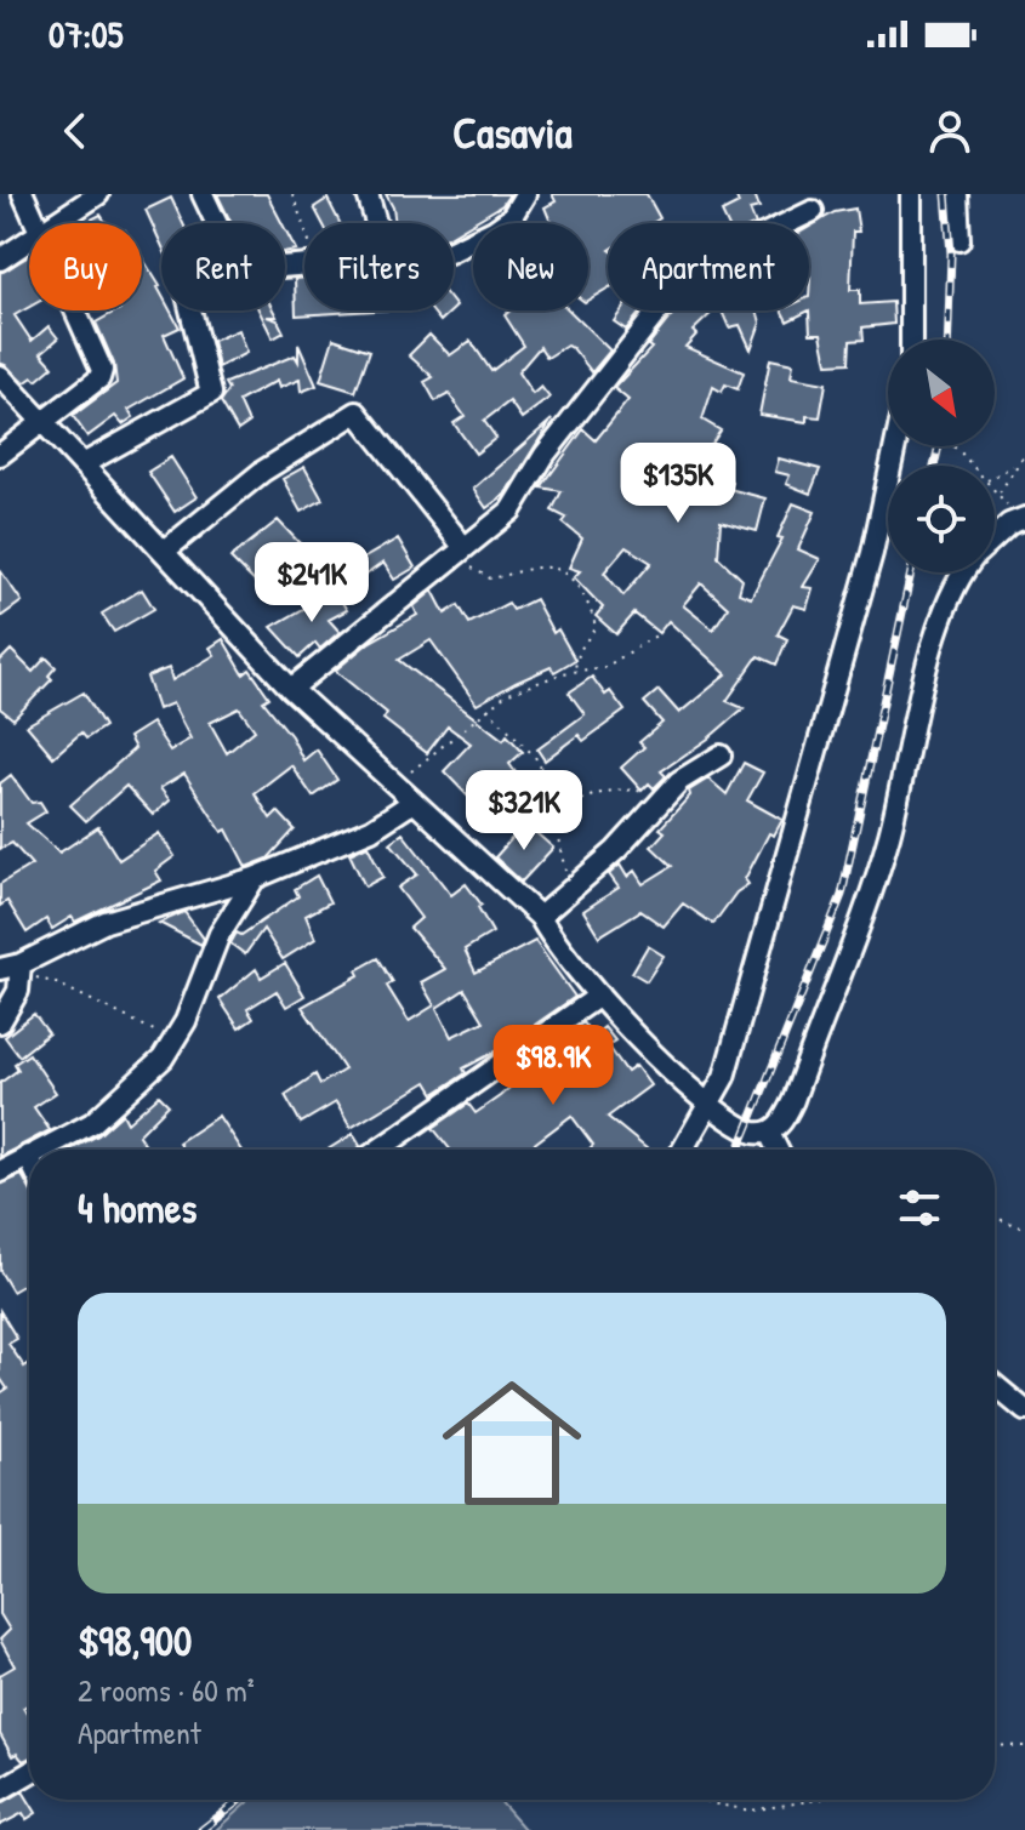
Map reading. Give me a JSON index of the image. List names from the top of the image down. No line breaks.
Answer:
{"north":"bottom right","page":{"status":"07:05","header":"Casavia","chip":["Buy","Rent","Filters","New","Apartment"],"price":["$135K","$241K","$321K","$98.9K"],"heading":"4 homes","list":[{"name":"$98,900","note":"2 rooms · 60 m² · Apartment"}]}}
